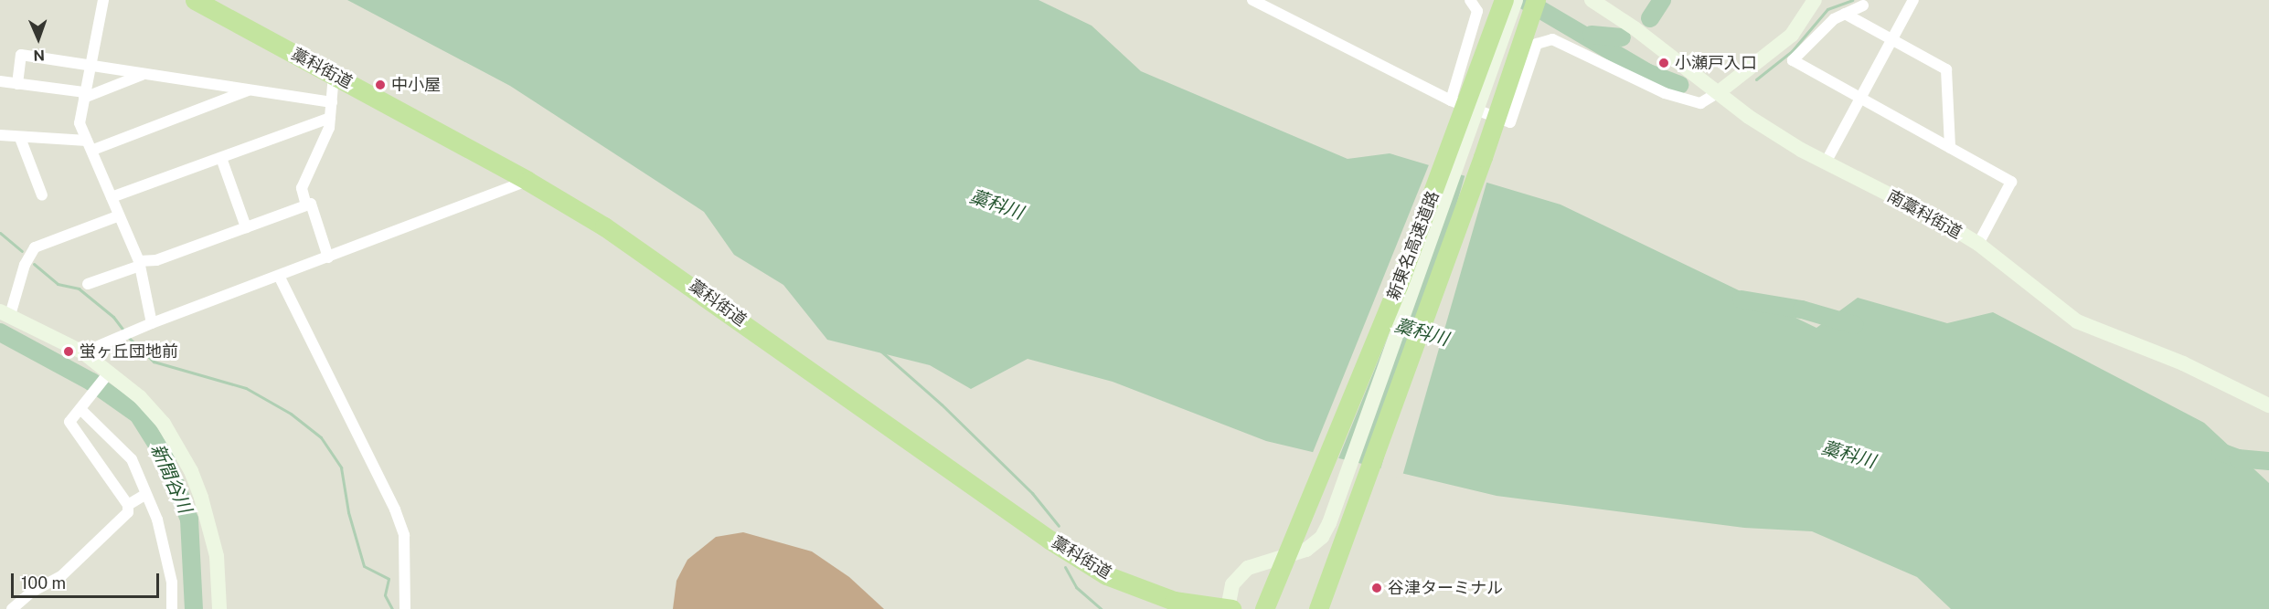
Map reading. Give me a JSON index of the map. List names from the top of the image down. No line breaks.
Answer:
{"streets":{"highway":["藁科街道","新東名高速道路"],"street":["南藁科街道"]},"water":["藁科川","新間谷川"],"places":["小瀬戸入口","中小屋","蛍ヶ丘団地前","谷津ターミナル"],"scale_bar":"100 m","north":"bottom"}
